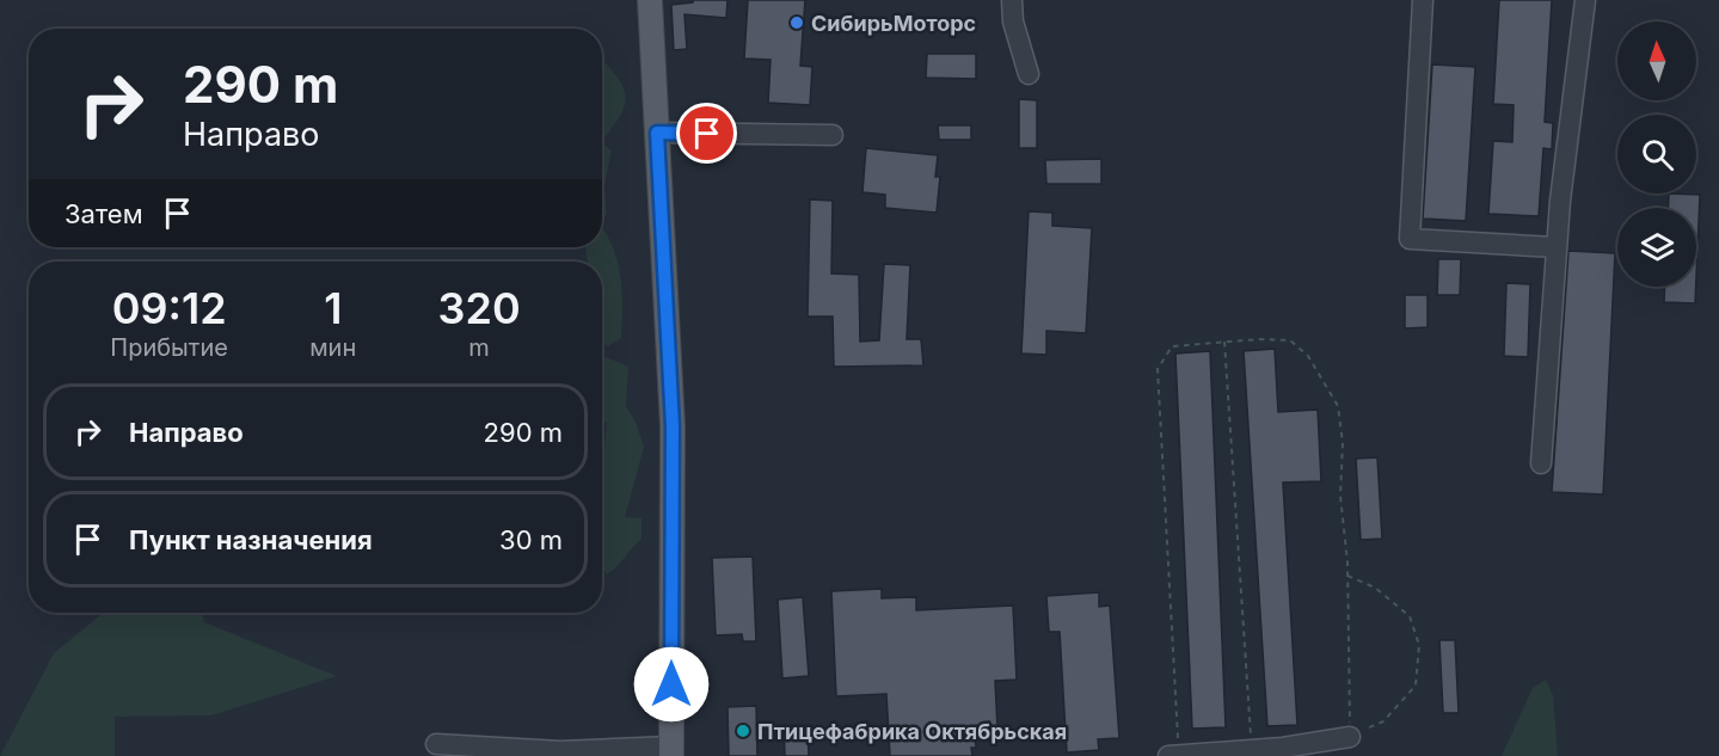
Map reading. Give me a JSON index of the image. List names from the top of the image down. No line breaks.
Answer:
{"places":["СибирьМоторс","Птицефабрика Октябрьская"],"north":"top","page":{"turn":["290 m","Направо"],"then":"Затем","eta":["09:12","Прибытие","1","мин","320","m"],"list":[{"name":"Направо","value":"290 m"},{"name":"Пункт назначения","value":"30 m"}]}}
